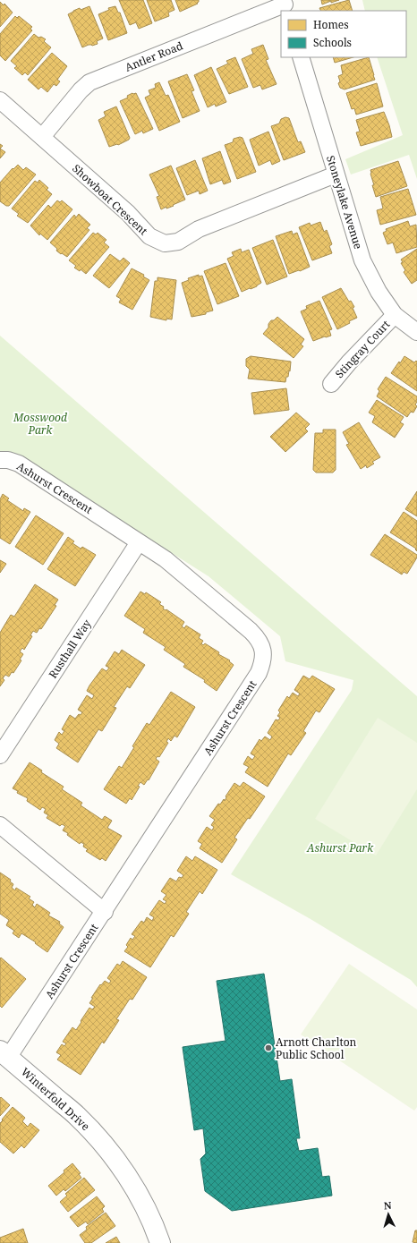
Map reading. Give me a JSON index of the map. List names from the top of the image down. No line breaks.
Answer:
{"streets":{"street":["Antler Road","Showboat Crescent","Stoneylake Avenue","Stingray Court","Ashurst Crescent","Rusthall Way","Winterfold Drive"]},"crossings":[["Antler Road","Showboat Crescent"],["Showboat Crescent","Stoneylake Avenue"],["Stoneylake Avenue","Stingray Court"],["Ashurst Crescent","Rusthall Way"],["Ashurst Crescent","Winterfold Drive"]],"parks":["Mosswood Park","Ashurst Park"],"places":["Arnott Charlton Public School"],"legend":["Homes","Schools"],"north":"top"}
